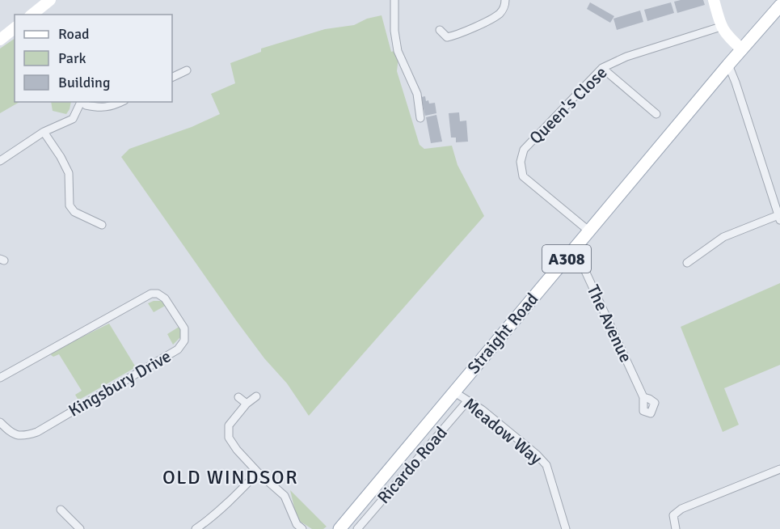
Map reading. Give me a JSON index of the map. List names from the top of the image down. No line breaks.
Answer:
{"streets":{"main road":["A308","Straight Road"],"street":["Queen's Close","The Avenue","Kingsbury Drive","Meadow Way","Ricardo Road"]},"crossings":[["Queen's Close","Straight Road"],["The Avenue","Straight Road"],["Straight Road","Meadow Way"],["Meadow Way","Ricardo Road"]],"districts":["OLD WINDSOR"],"legend":["Road","Park","Building"]}
